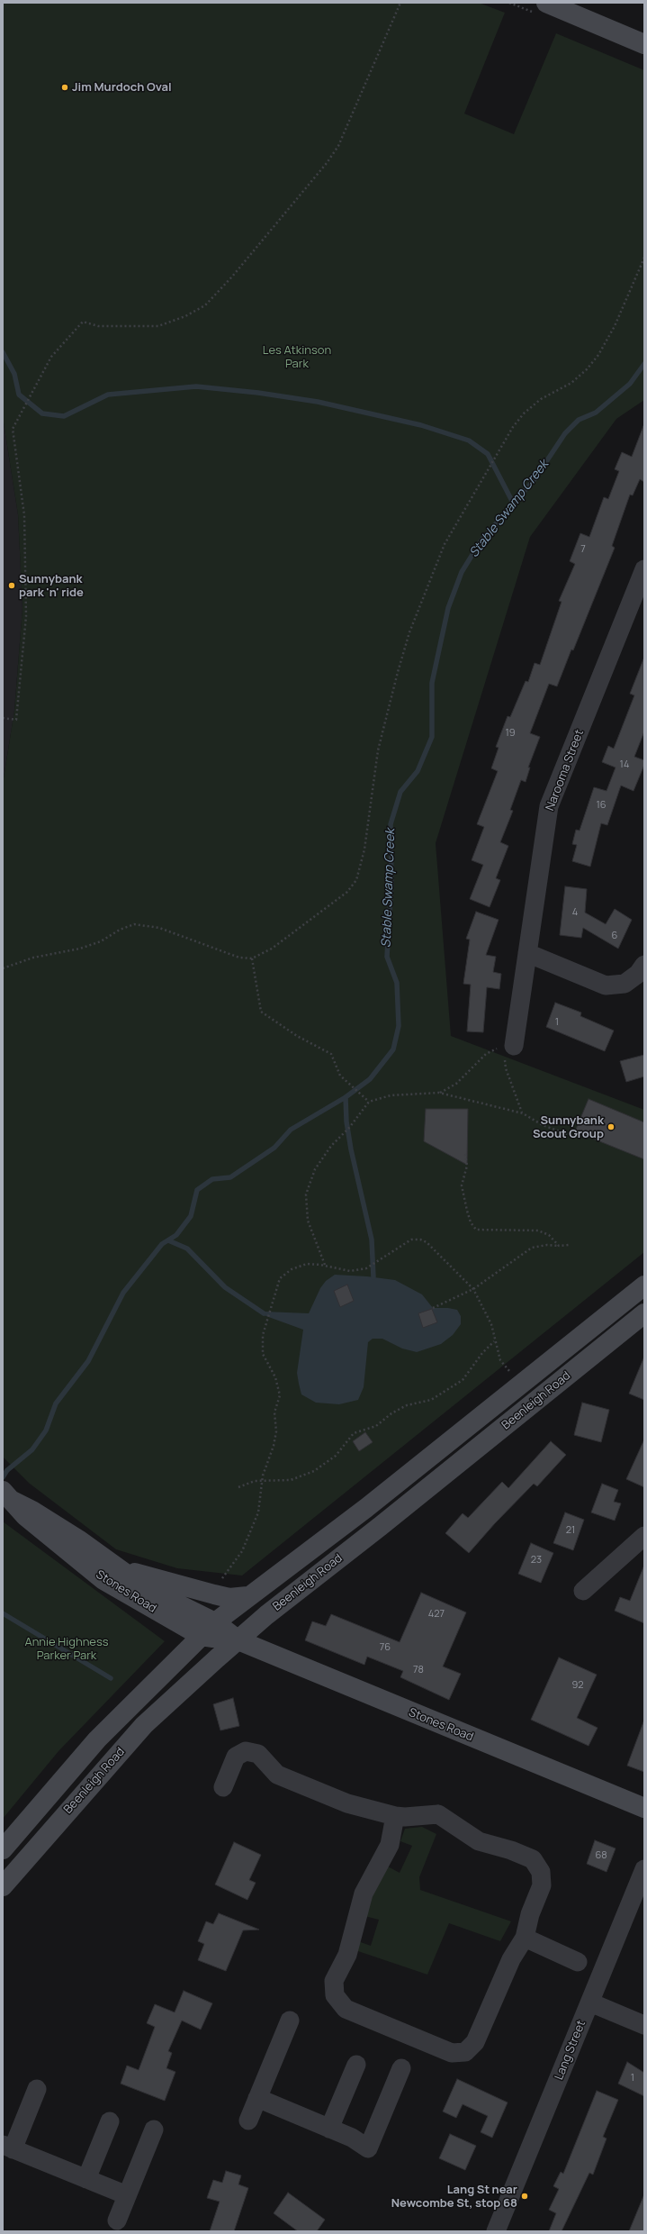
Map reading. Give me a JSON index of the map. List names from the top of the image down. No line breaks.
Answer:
{"streets":{"main road":["Beenleigh Road","Stones Road"],"street":["Narooma Street","Lang Street"]},"crossings":[["Beenleigh Road","Stones Road"]],"water":["Stable Swamp Creek"],"parks":["Les Atkinson Park","Annie Highness Parker Park"],"places":["Jim Murdoch Oval","Sunnybank park 'n' ride","Sunnybank Scout Group","Lang St near Newcombe St, stop 68"],"house_numbers":["7","19","14","16","4","6","1","21","23","427","76","78","92","68","1"]}
